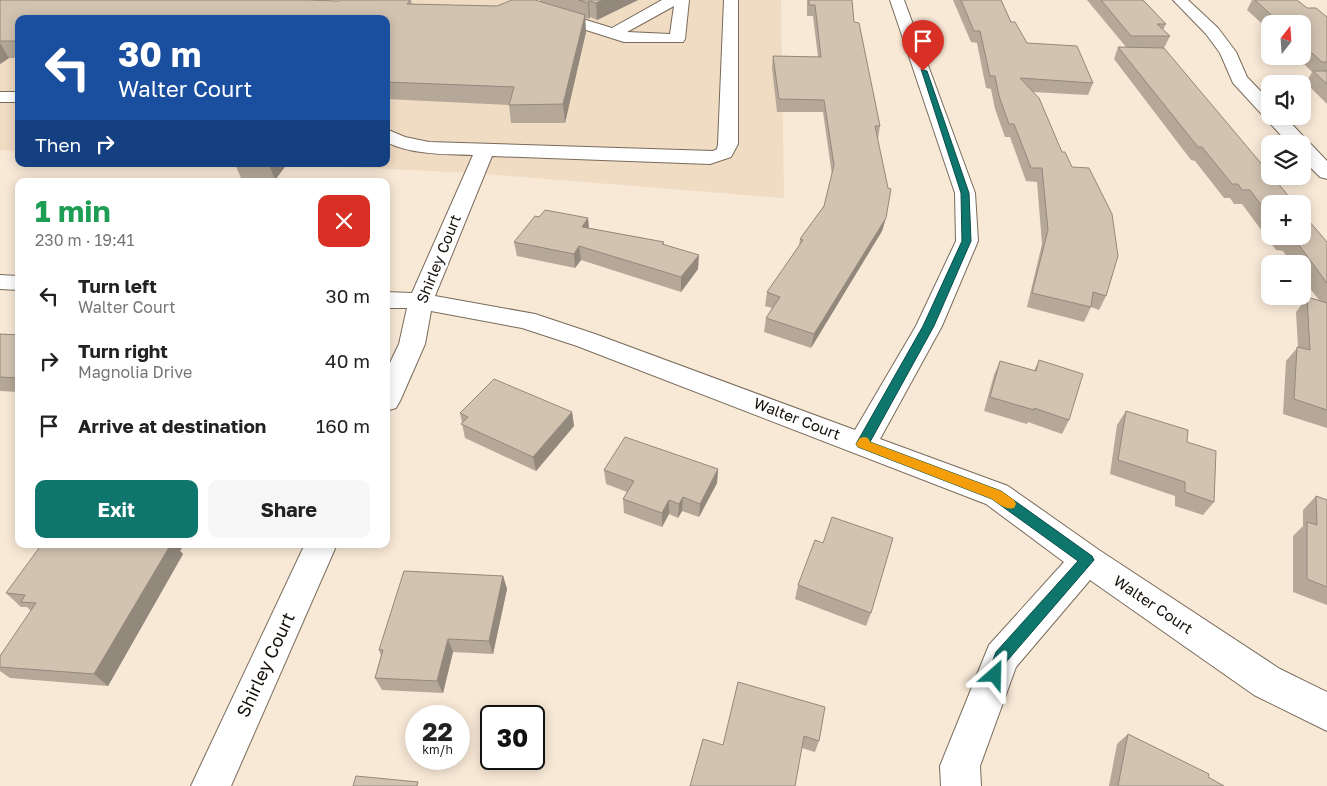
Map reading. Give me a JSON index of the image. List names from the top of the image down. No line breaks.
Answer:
{"streets":{"street":["Shirley Court","Walter Court"]},"crossings":[["Shirley Court","Walter Court"]],"north":"top","page":{"map_buttons":["+","−"],"turn":["30 m","Walter Court"],"then":"Then","heading":["1 min","230 m · 19:41"],"list":[{"name":"Turn left","note":"Walter Court","value":"30 m"},{"name":"Turn right","note":"Magnolia Drive","value":"40 m"},{"name":"Arrive at destination","value":"160 m"}],"buttons":["Exit","Share"],"speed":"22 km/h","limit":"30"}}
